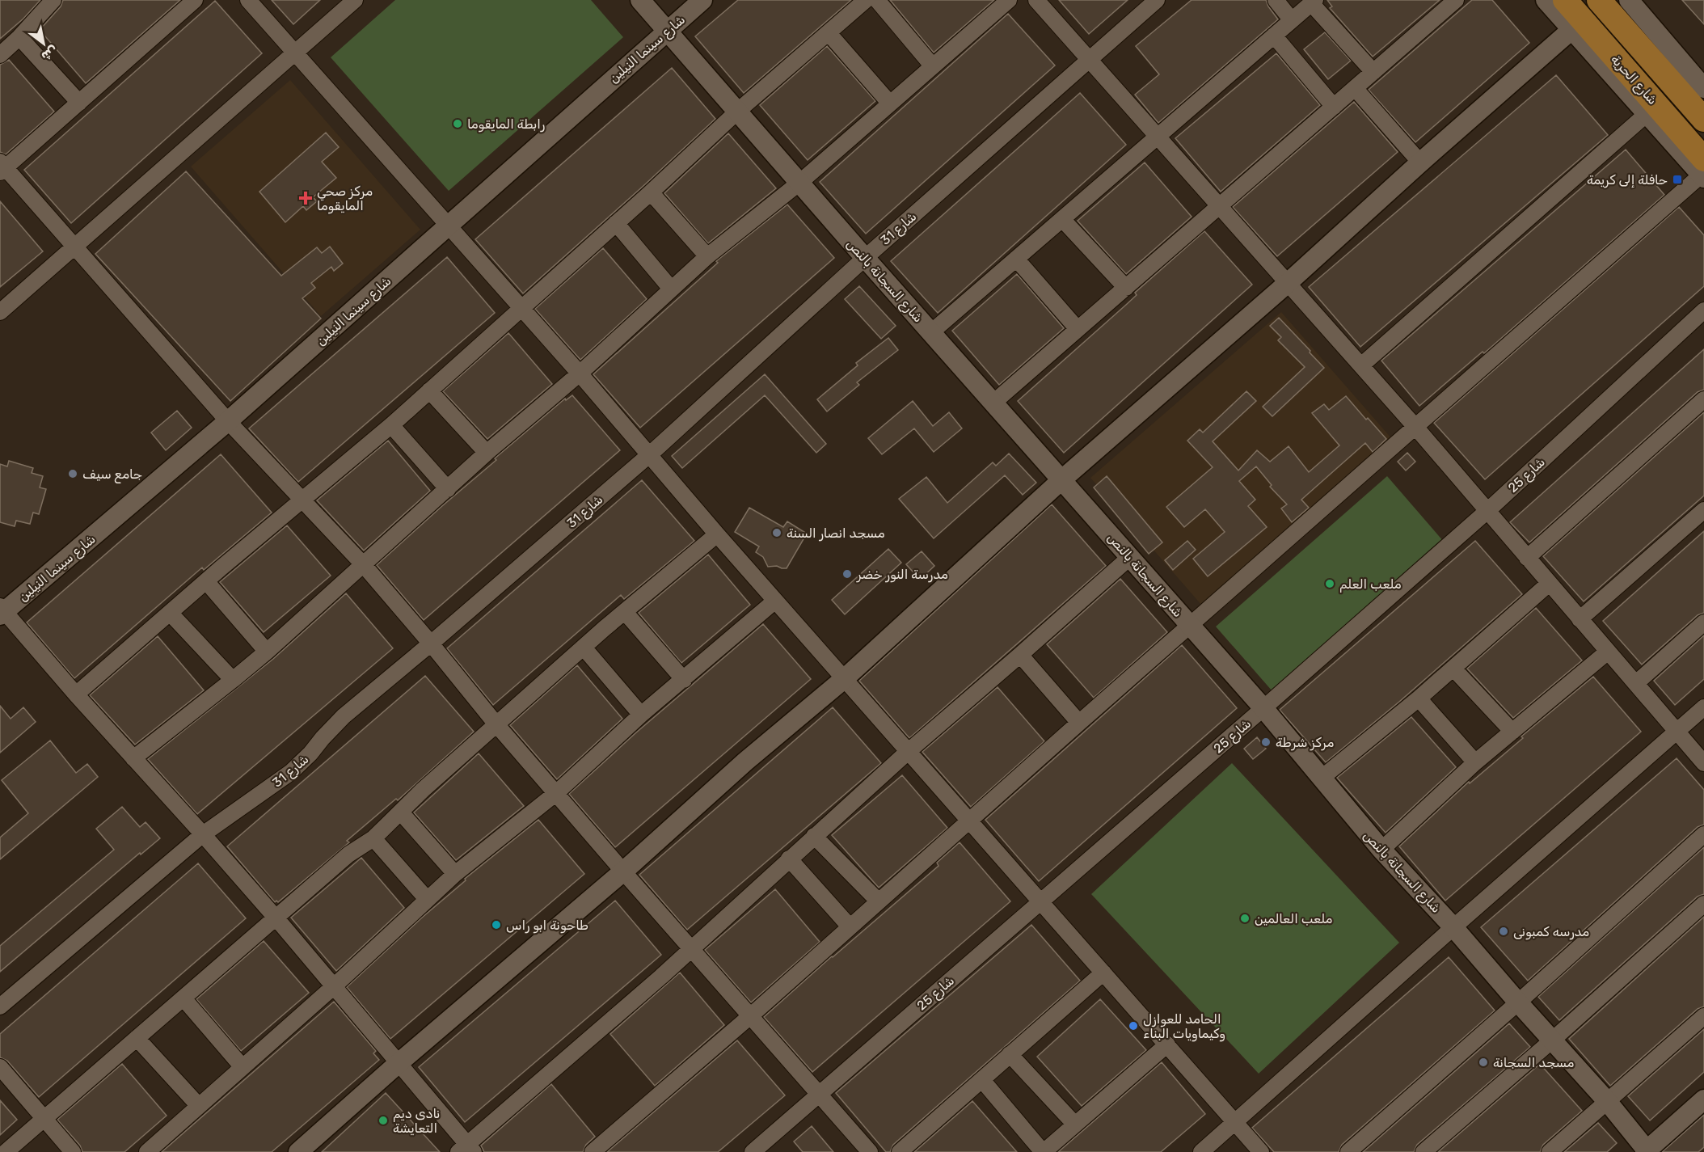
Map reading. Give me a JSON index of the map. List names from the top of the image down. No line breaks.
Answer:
{"streets":{"main road":["شارع الحرية"],"street":["شارع سينما النيلين","شارع 31","شارع السجانة بالنص","شارع 25"]},"crossings":[["شارع سينما النيلين","شارع السجانة بالنص"],["شارع 31","شارع السجانة بالنص"],["شارع السجانة بالنص","شارع 25"]],"places":{"other":["رابطة المايقوما","جامع سيف","مسجد انصار السنة","مدرسة النور خضر","ملعب العلم","مركز شرطة","ملعب العالمين","طاحونة ابو راس","مدرسه كمبونى","الحامد للعوازل وكيماويات البناء","مسجد السجانة","نادى ديم التعايشة"],"transit":["حافلة إلى كريمة"],"health":["مركز صحي المايقوما"]},"north":"bottom right"}
